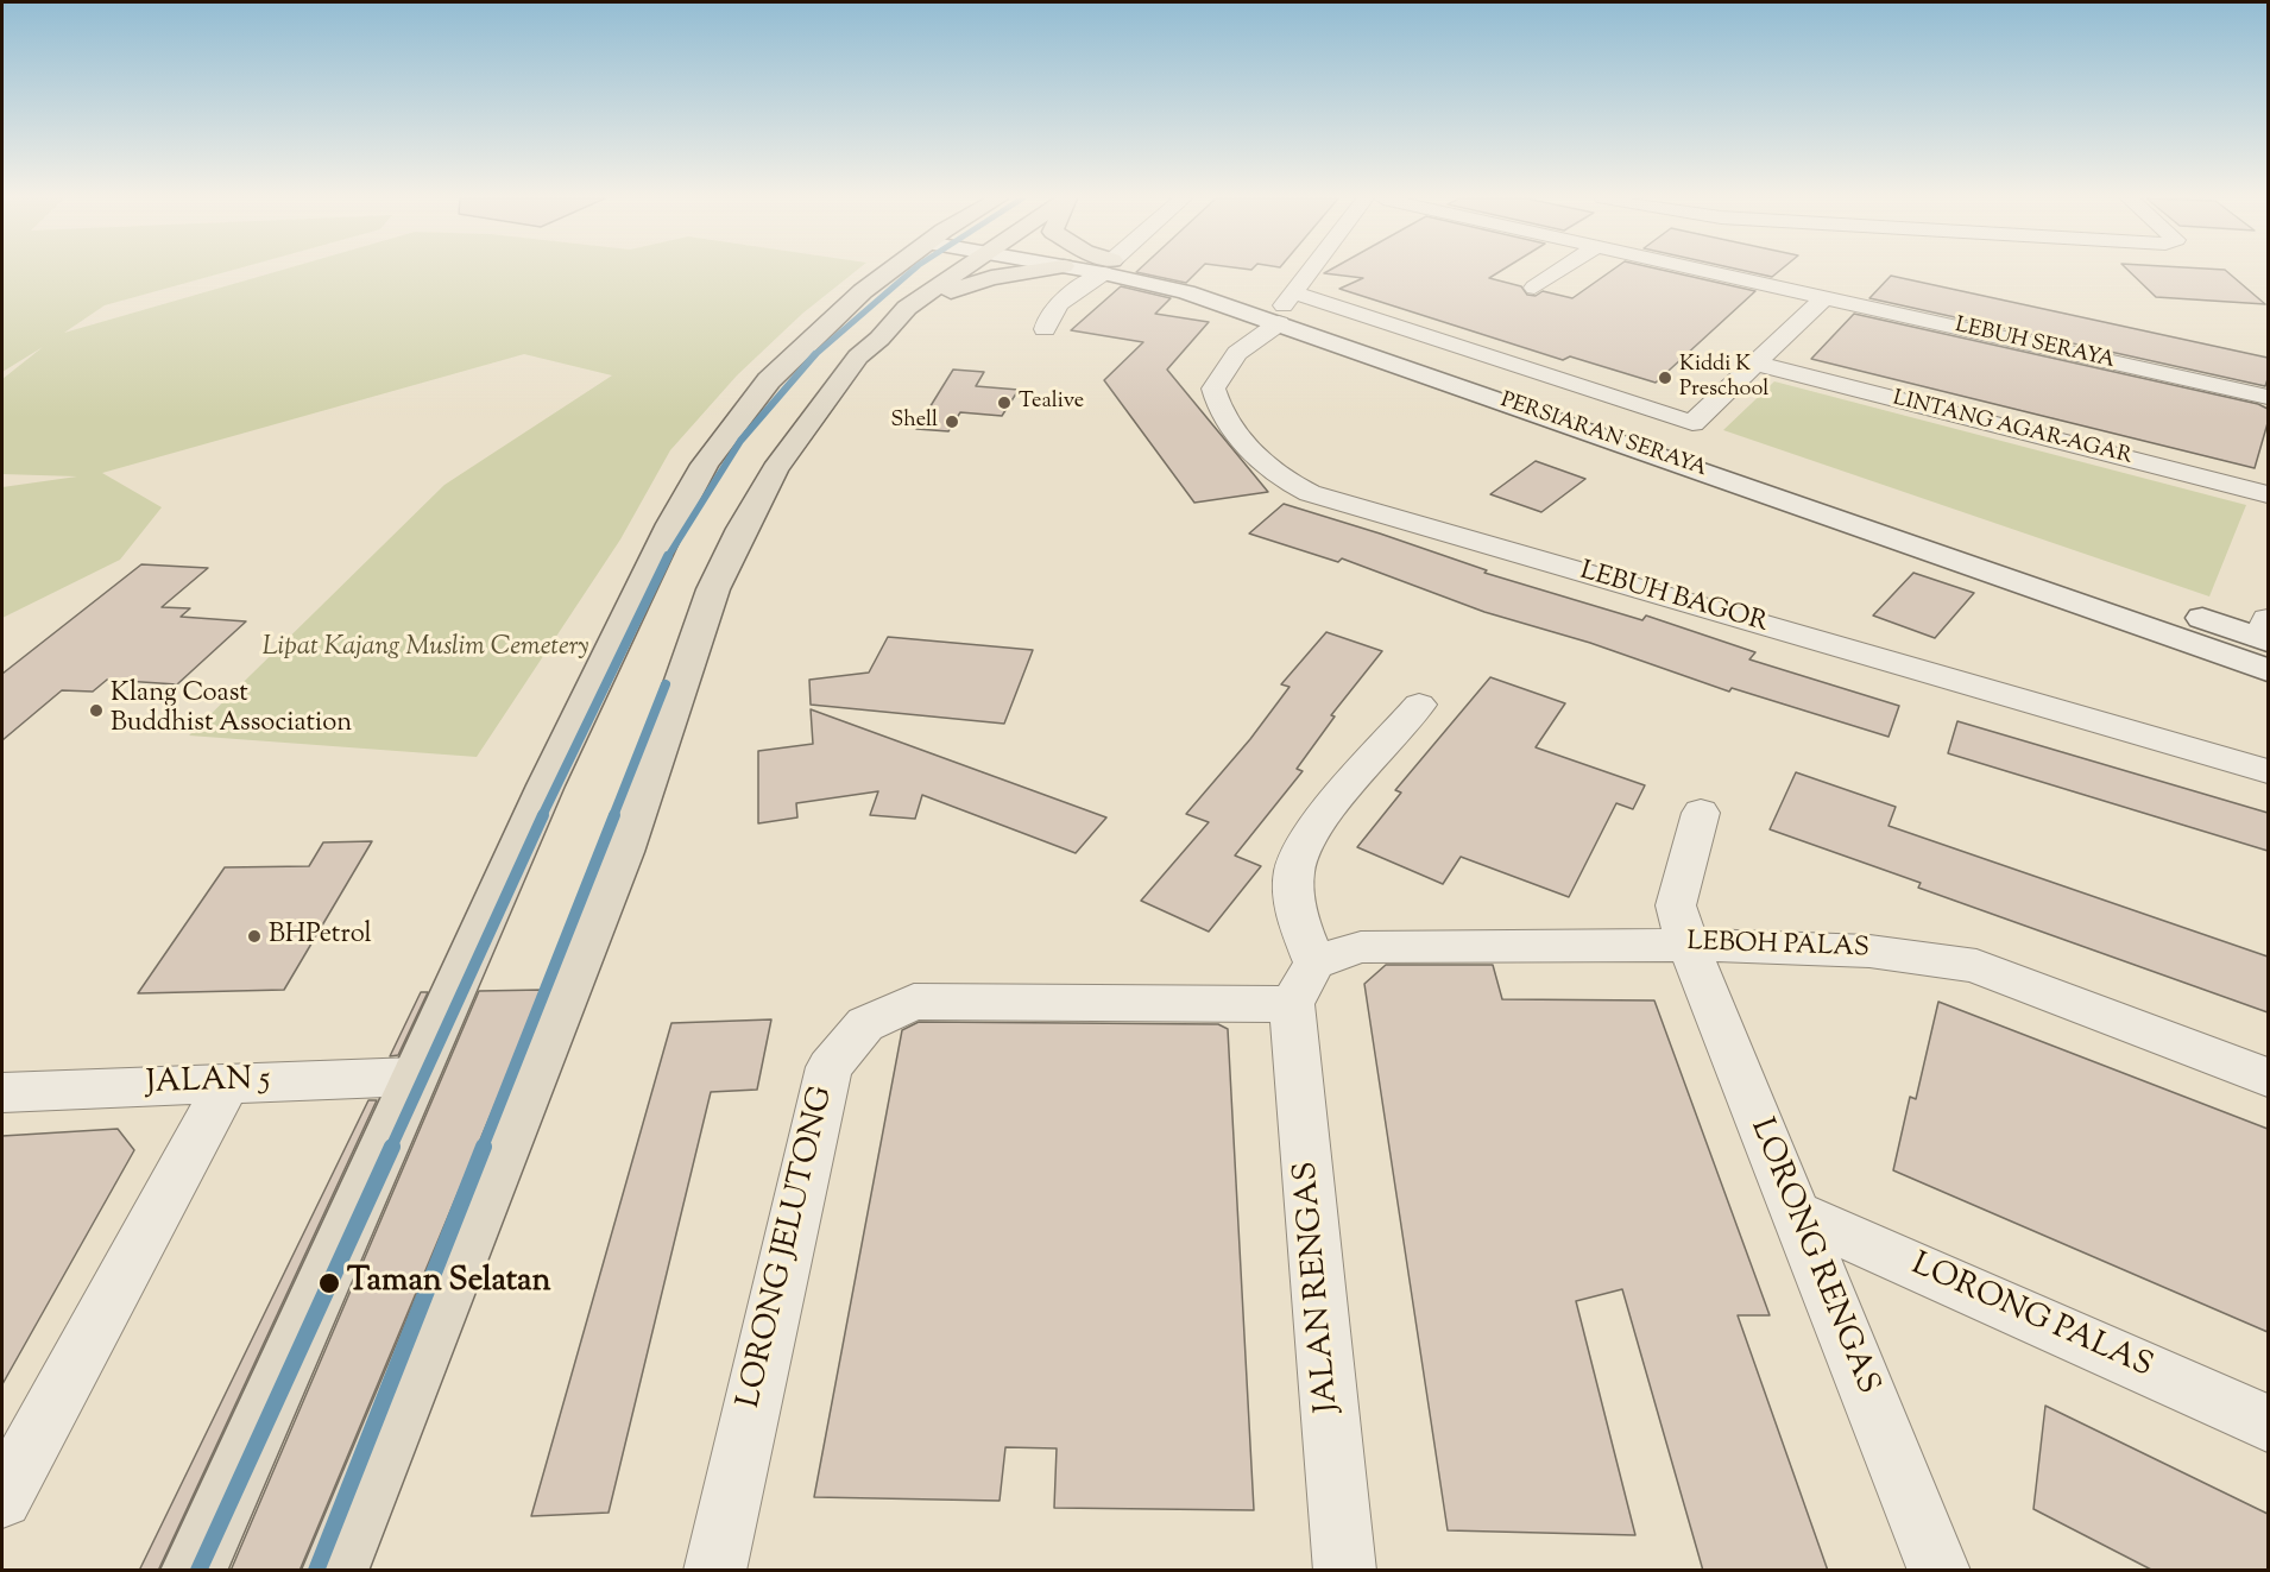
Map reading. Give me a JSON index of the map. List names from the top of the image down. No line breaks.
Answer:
{"streets":{"main road":["PERSIARAN SERAYA"],"street":["LEBUH SERAYA","LINTANG AGAR-AGAR","LEBUH BAGOR","LEBOH PALAS","JALAN 5","LORONG JELUTONG","LORONG RENGAS","JALAN RENGAS","LORONG PALAS"]},"crossings":[["PERSIARAN SERAYA","LEBUH BAGOR"],["LEBOH PALAS","LORONG JELUTONG"],["LEBOH PALAS","LORONG RENGAS"],["LEBOH PALAS","JALAN RENGAS"],["LORONG JELUTONG","JALAN RENGAS"],["LORONG RENGAS","LORONG PALAS"]],"parks":["Lipat Kajang Muslim Cemetery"],"places":["Kiddi K Preschool","Tealive","Shell","Klang Coast Buddhist Association","BHPetrol","Taman Selatan"]}
